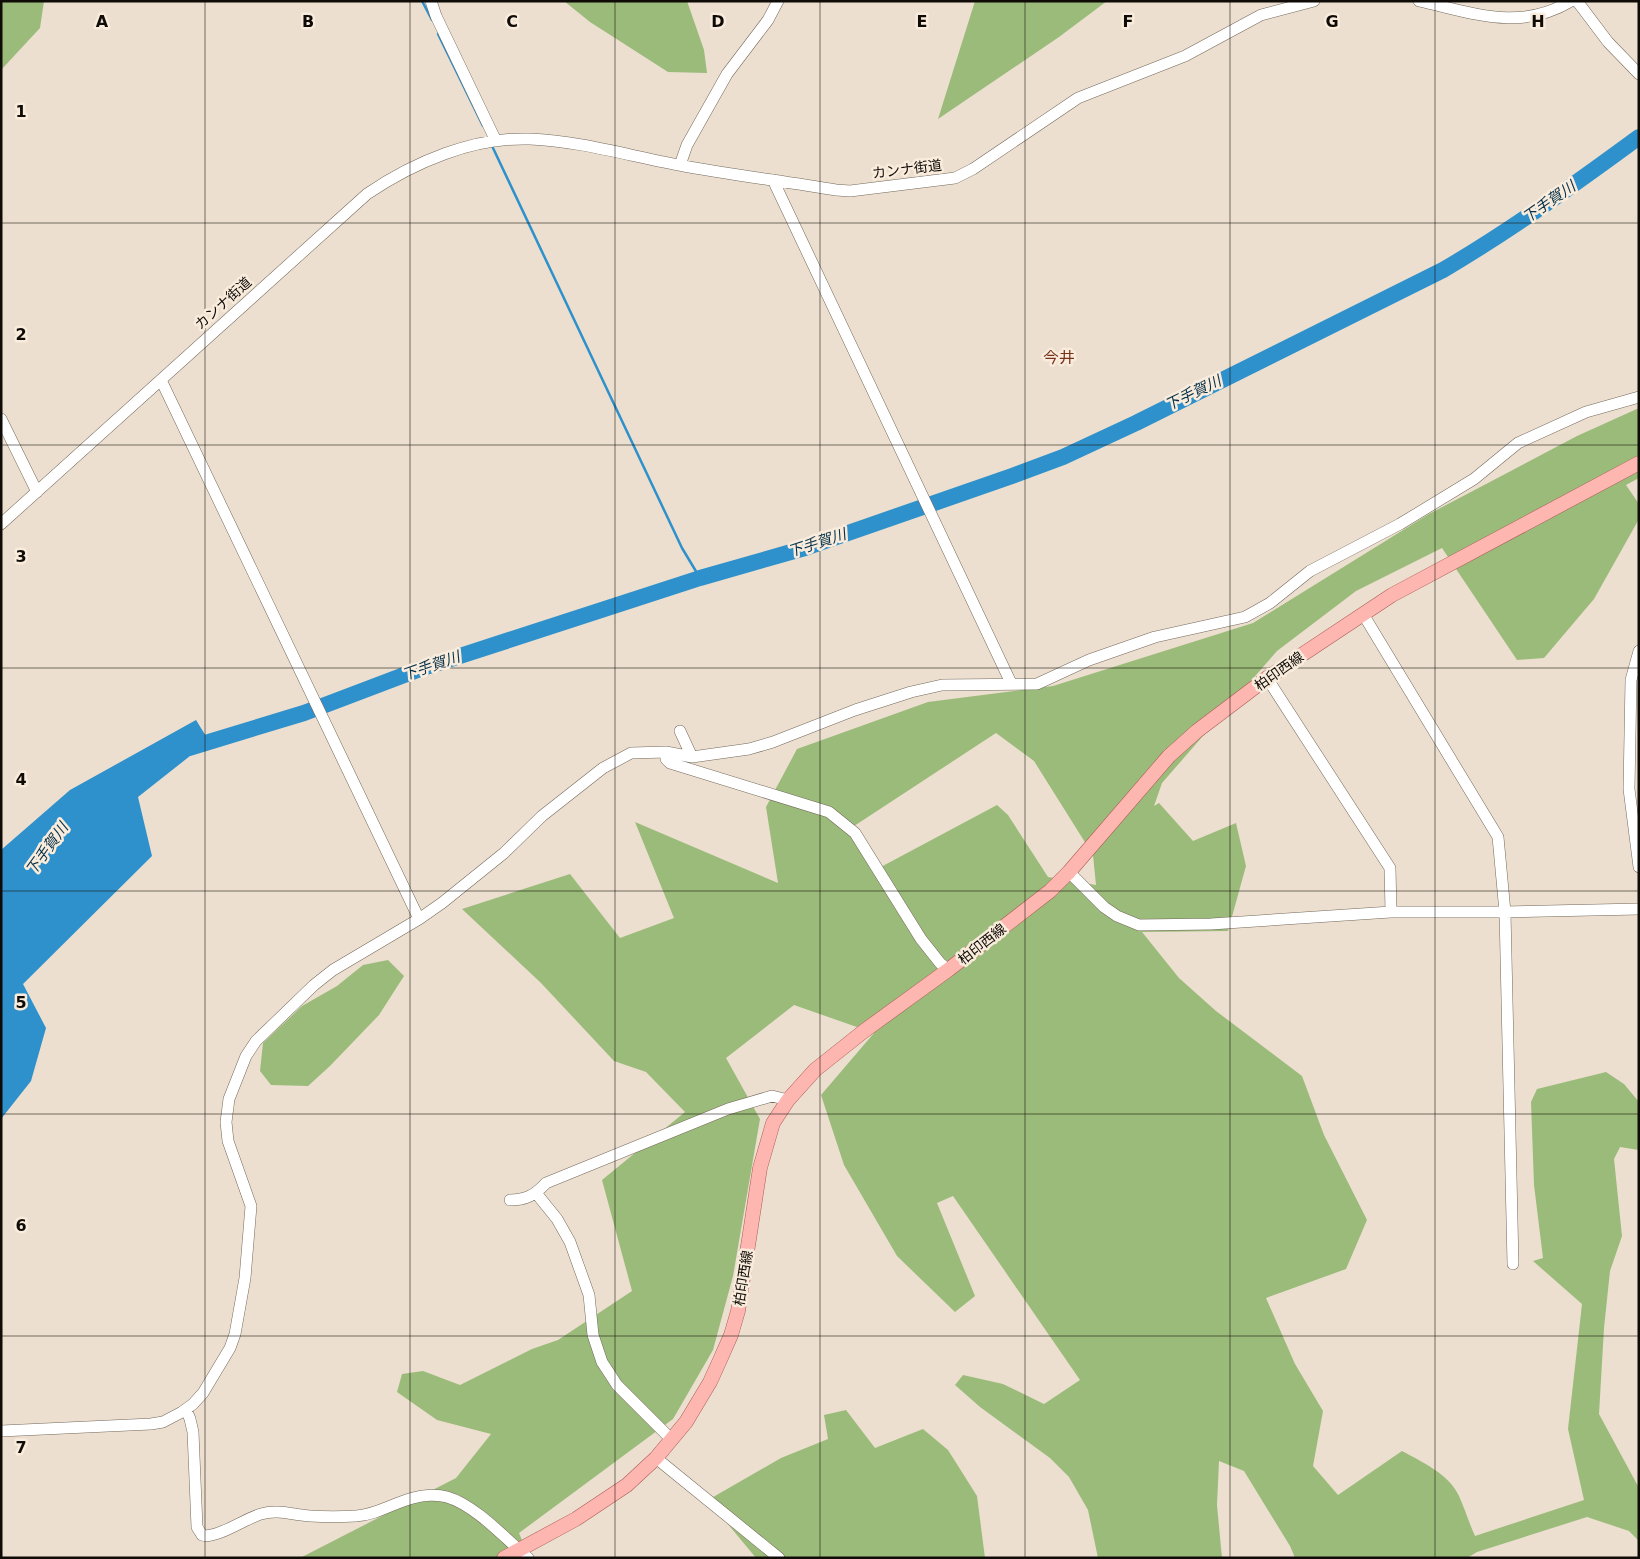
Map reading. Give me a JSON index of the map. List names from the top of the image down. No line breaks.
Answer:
{"streets":{"main road":["柏印西線"],"street":["カンナ街道"]},"districts":["今井"],"water":["下手賀川"],"grid":{"columns":["A","B","C","D","E","F","G","H"],"rows":["1","2","3","4","5","6","7"]}}
